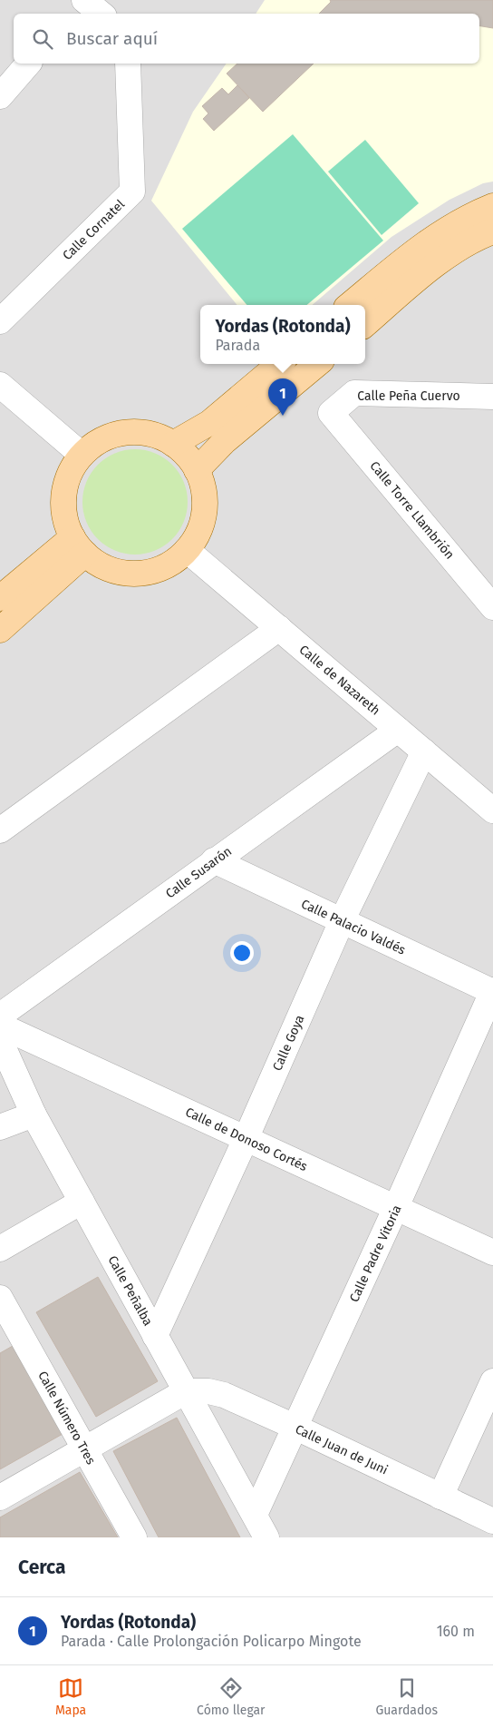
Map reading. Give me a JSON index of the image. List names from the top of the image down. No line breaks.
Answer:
{"streets":{"street":["Calle Cornatel","Calle Peña Cuervo","Calle Torre Llambrión","Calle de Nazareth","Calle Susarón","Calle Palacio Valdés","Calle Goya","Calle de Donoso Cortés","Calle Padre Vitoria","Calle Peñalba","Calle Número Tres","Calle Juan de Juni"]},"crossings":[["Calle Peña Cuervo","Calle Torre Llambrión"],["Calle de Nazareth","Calle Susarón"],["Calle de Nazareth","Calle Goya"],["Calle Susarón","Calle Palacio Valdés"],["Calle Palacio Valdés","Calle Goya"],["Calle Palacio Valdés","Calle Padre Vitoria"],["Calle Goya","Calle de Donoso Cortés"],["Calle Goya","Calle Peñalba"],["Calle de Donoso Cortés","Calle Padre Vitoria"],["Calle Padre Vitoria","Calle Peñalba"],["Calle Padre Vitoria","Calle Juan de Juni"],["Calle Peñalba","Calle Juan de Juni"]],"page":{"search":"Buscar aquí","popup":["Yordas (Rotonda)","Parada"],"pins":"1","heading":"Cerca","list":[{"mark":"1","name":"Yordas (Rotonda)","note":"Parada · Calle Prolongación Policarpo Mingote","value":"160 m"}],"nav":["Mapa","Cómo llegar","Guardados"]}}
